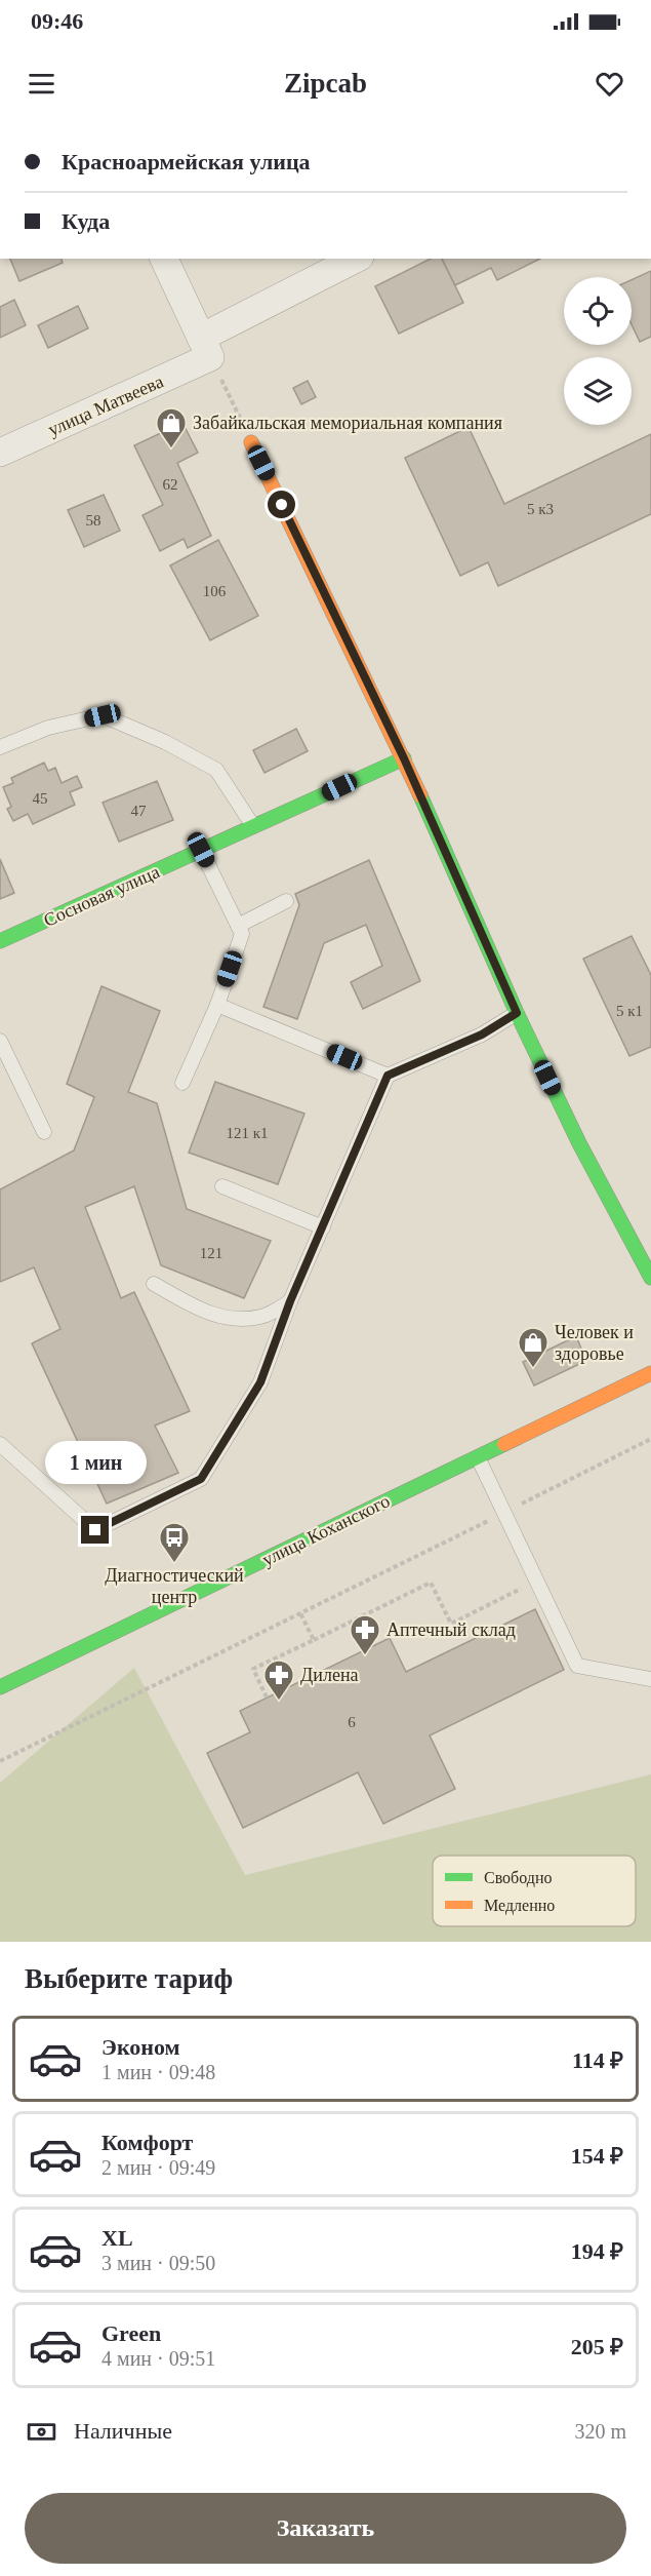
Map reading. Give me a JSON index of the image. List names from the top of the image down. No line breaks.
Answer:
{"streets":{"street":["улица Матвеева","Сосновая улица","улица Коханского"]},"places":{"shop":["Забайкальская мемориальная компания","Человек и здоровье"],"bus stop":["Диагностический центр"],"pharmacy":["Аптечный склад","Дилена"]},"house_numbers":["62","5 к3","58","106","45","47","5 к1","121 к1","121","6"],"legend":["Свободно","Медленно"],"page":{"status":"09:46","header":"Zipcab","banner":["Красноармейская улица","Куда"],"bubble":"1 мин","heading":"Выберите тариф","list":[{"name":"Эконом","note":"1 мин · 09:48","value":"114 ₽"},{"name":"Комфорт","note":"2 мин · 09:49","value":"154 ₽"},{"name":"XL","note":"3 мин · 09:50","value":"194 ₽"},{"name":"Green","note":"4 мин · 09:51","value":"205 ₽"}],"pay":["Наличные","320 m"],"buttons":"Заказать"}}
